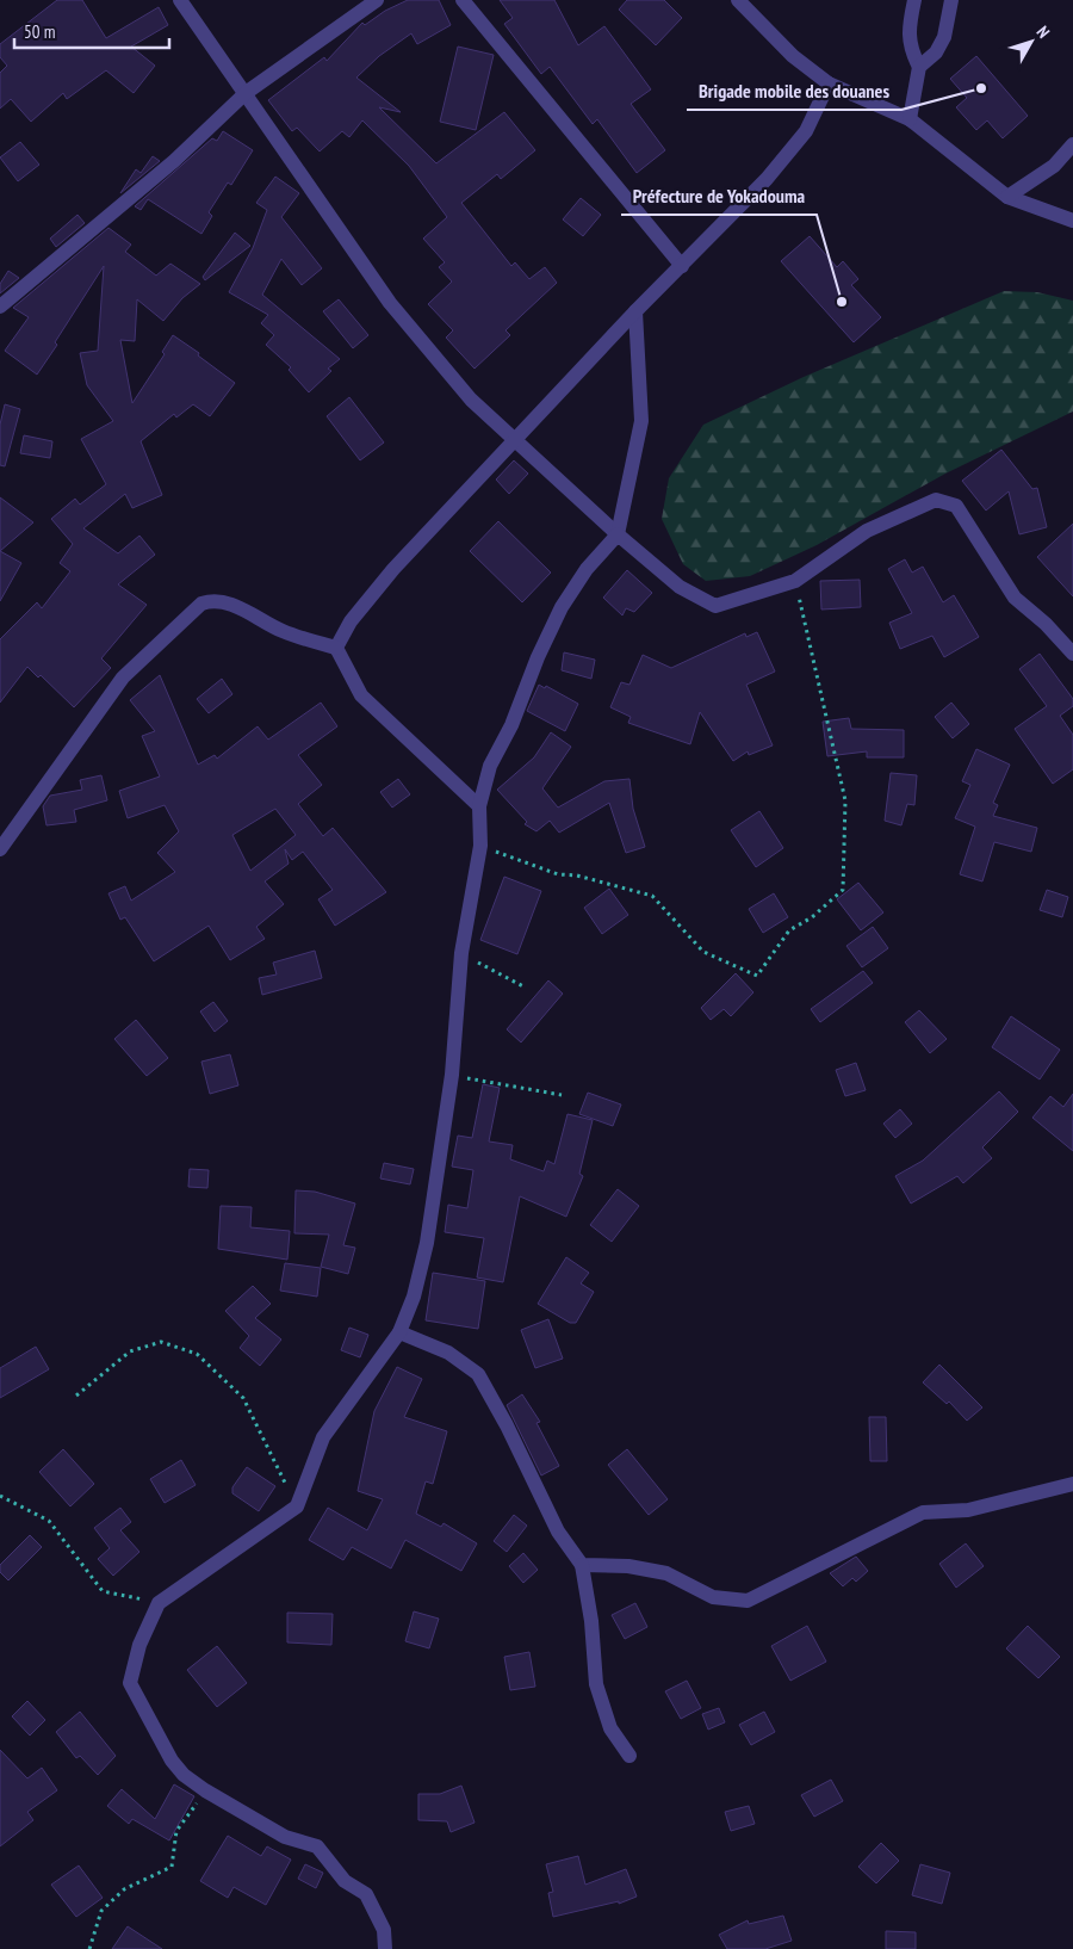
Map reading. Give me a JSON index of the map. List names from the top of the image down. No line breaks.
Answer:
{"places":["Brigade mobile des douanes","Préfecture de Yokadouma"],"scale_bar":"50 m","north":"top right"}
